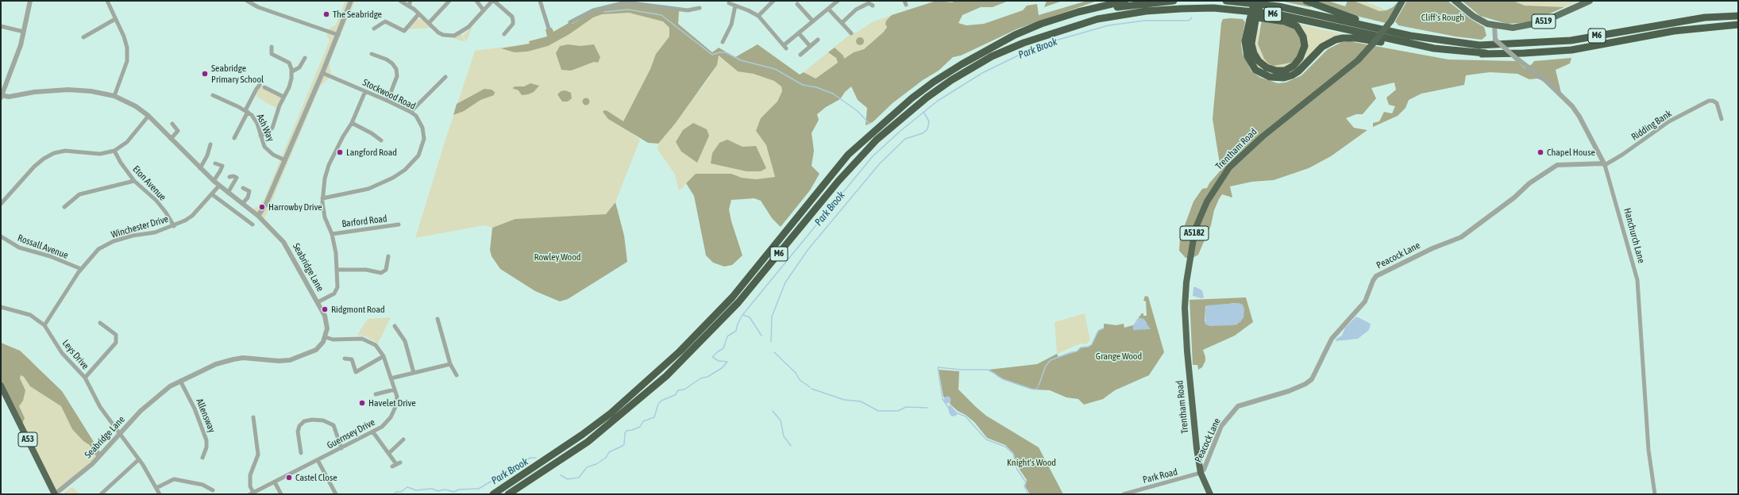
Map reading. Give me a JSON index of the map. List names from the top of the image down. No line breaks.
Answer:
{"streets":{"highway":["M6","Trentham Road","A5182","A53"],"main road":["A519"],"street":["Stockwood Road","Ridding Bank","Ash Way","Eton Avenue","Barford Road","Winchester Drive","Hanchurch Lane","Rossall Avenue","Peacock Lane","Seabridge Lane","Leys Drive","Allensway","Guernsey Drive","Park Road"]},"crossings":[["A519","Hanchurch Lane"],["Ridding Bank","Hanchurch Lane"],["Ridding Bank","Peacock Lane"],["Trentham Road","Peacock Lane"],["Trentham Road","Park Road"],["Eton Avenue","Winchester Drive"],["Winchester Drive","Rossall Avenue"],["Winchester Drive","Leys Drive"],["Hanchurch Lane","Peacock Lane"],["Peacock Lane","Park Road"],["Seabridge Lane","Leys Drive"],["Seabridge Lane","Allensway"],["Seabridge Lane","Guernsey Drive"],["Seabridge Lane","A53"]],"water":["Park Brook"],"parks":["Cliff's Rough","Rowley Wood","Grange Wood","Knight's Wood"],"places":["The Seabridge","Seabridge Primary School","Langford Road","Chapel House","Harrowby Drive","Ridgmont Road","Havelet Drive","Castel Close"]}
